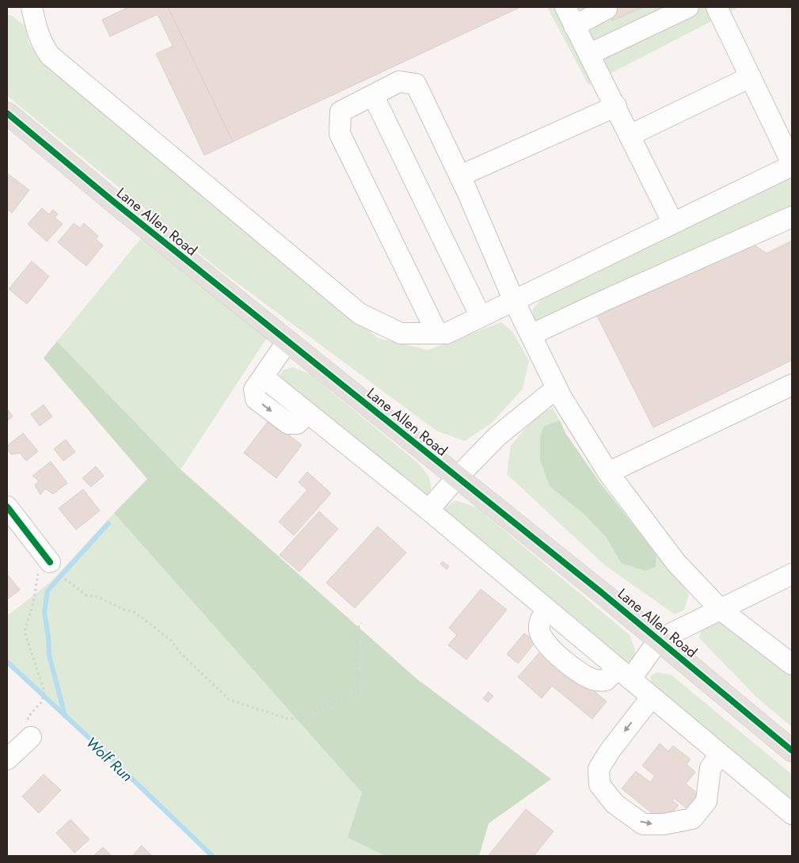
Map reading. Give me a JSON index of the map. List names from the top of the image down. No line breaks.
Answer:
{"streets":{"main road":["Lane Allen Road"]},"water":["Wolf Run"]}
